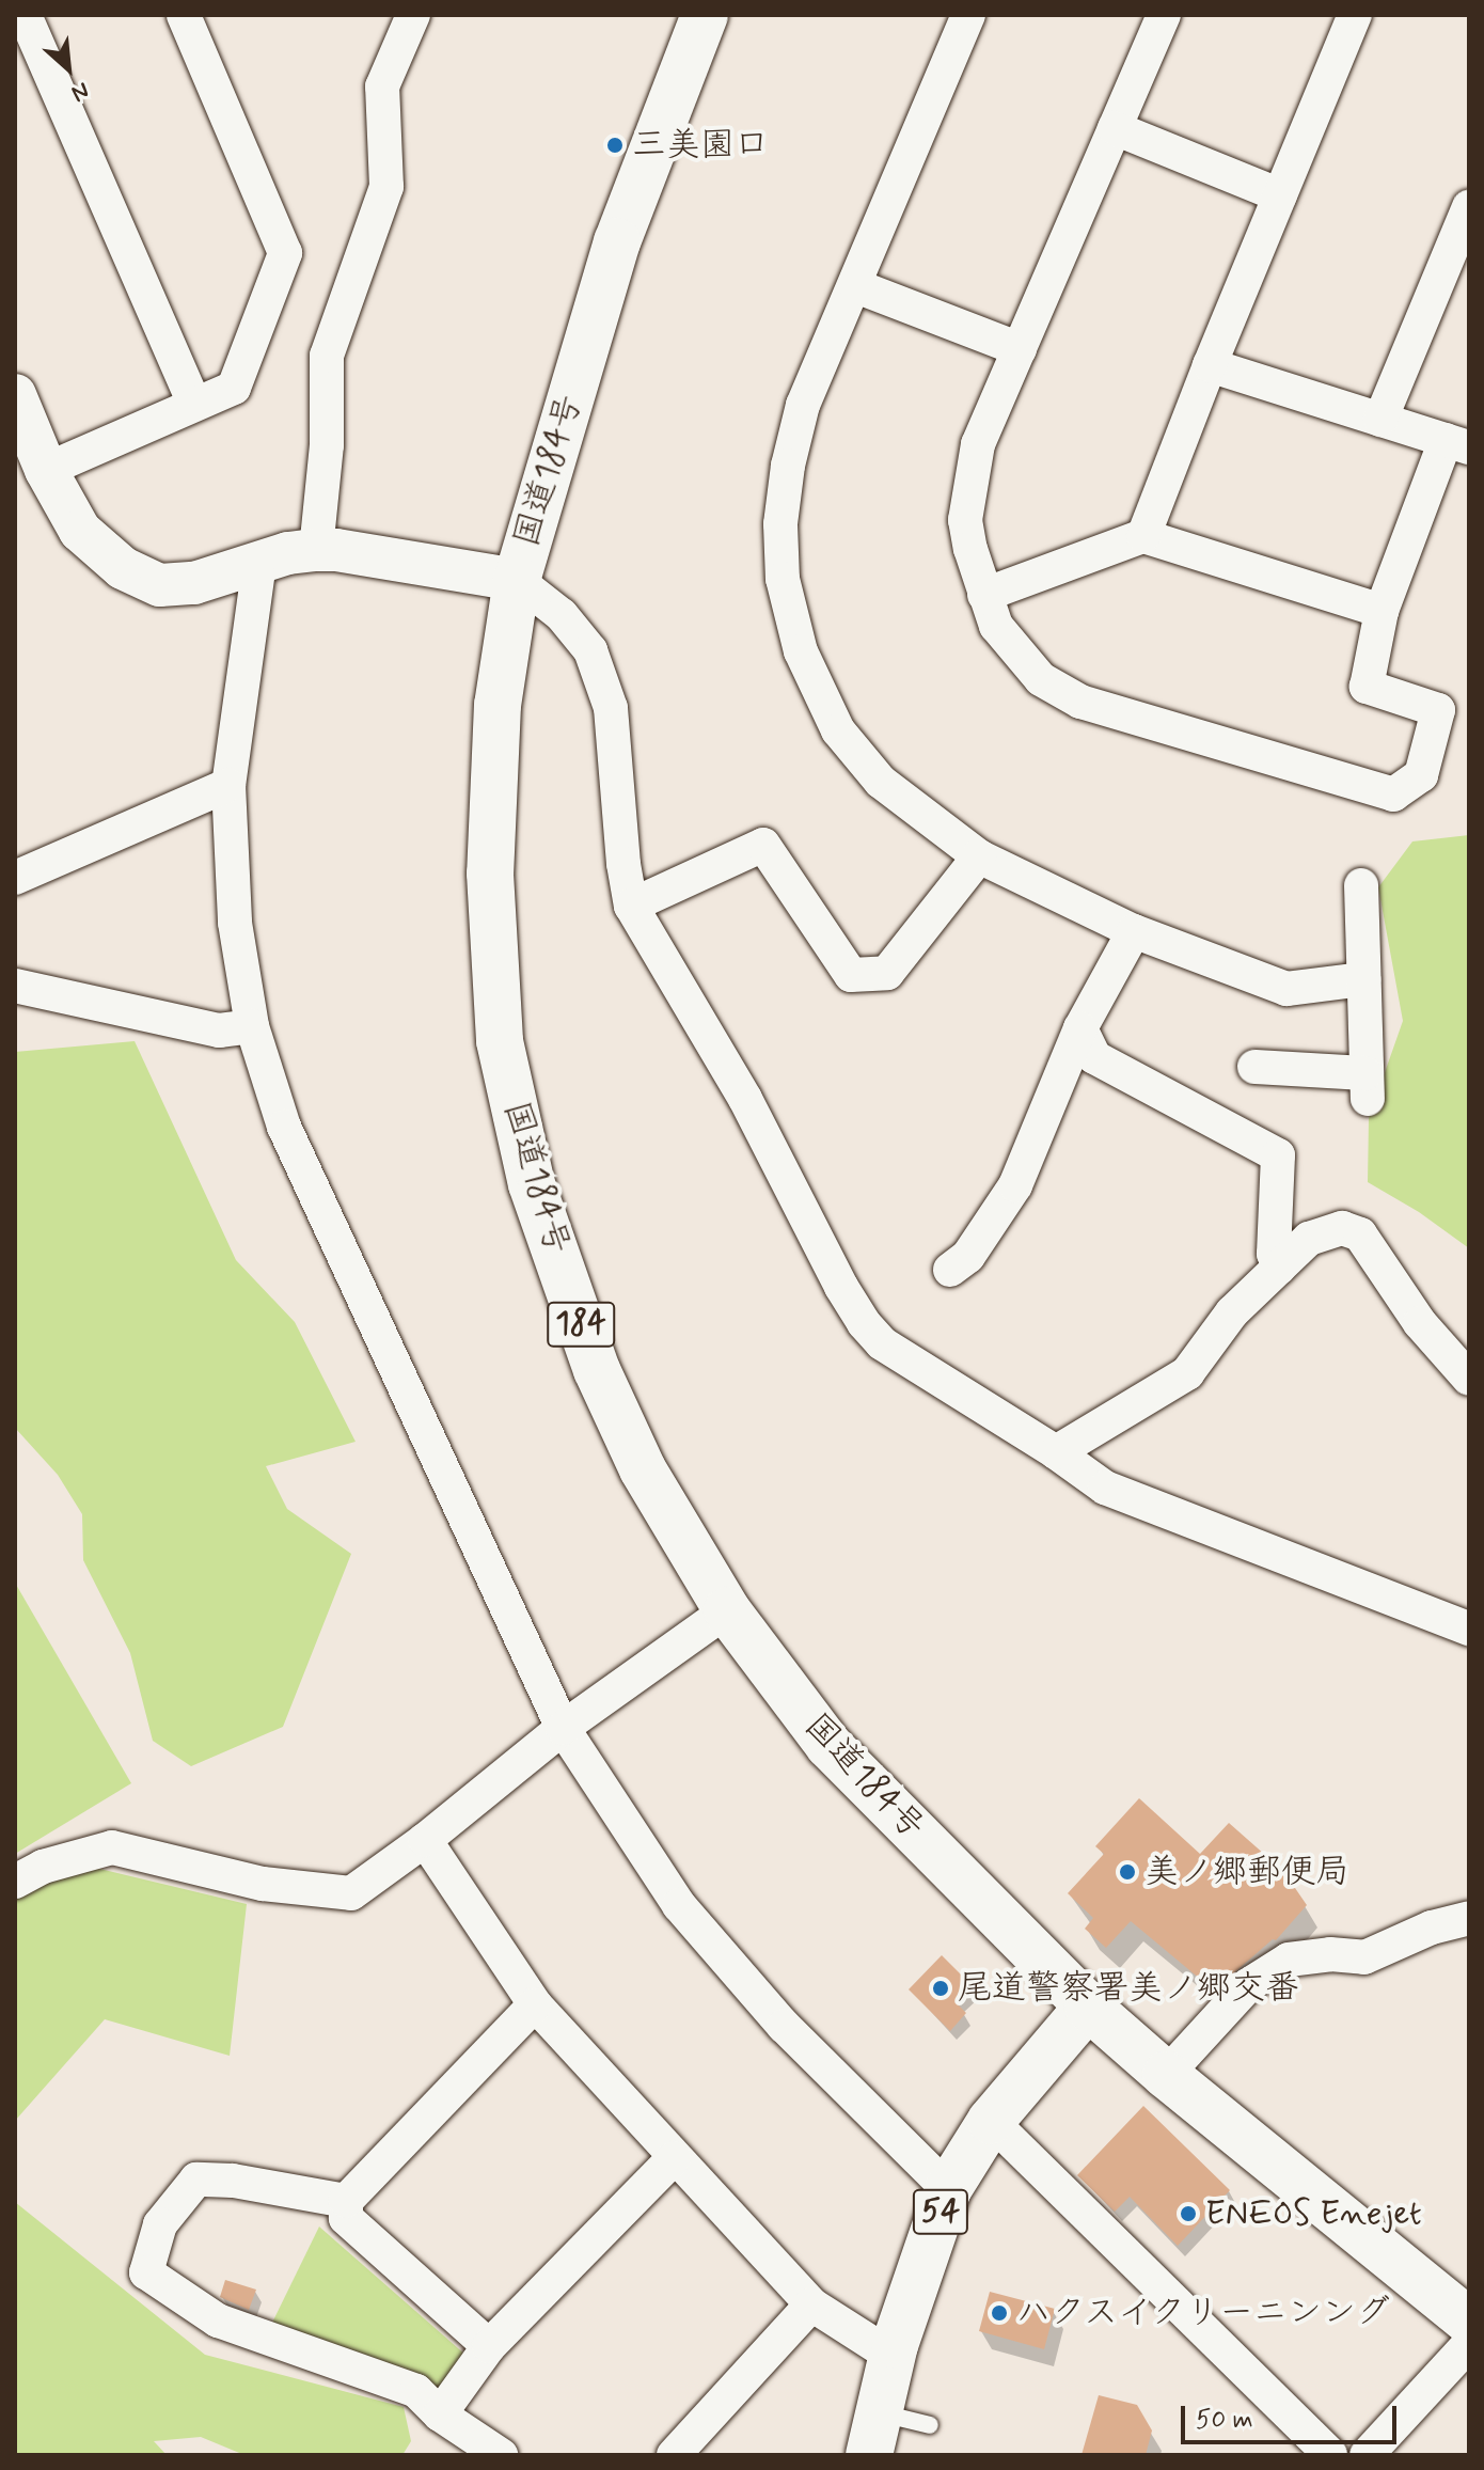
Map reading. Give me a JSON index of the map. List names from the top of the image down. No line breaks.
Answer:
{"streets":{"main road":["国道184号","184","54"]},"crossings":[["国道184号","54"]],"places":["三美園口","美ノ郷郵便局","尾道警察署美ノ郷交番","ENEOS Enejet","ハクスイクリーニンング"],"scale_bar":"50 m","north":"bottom right"}
